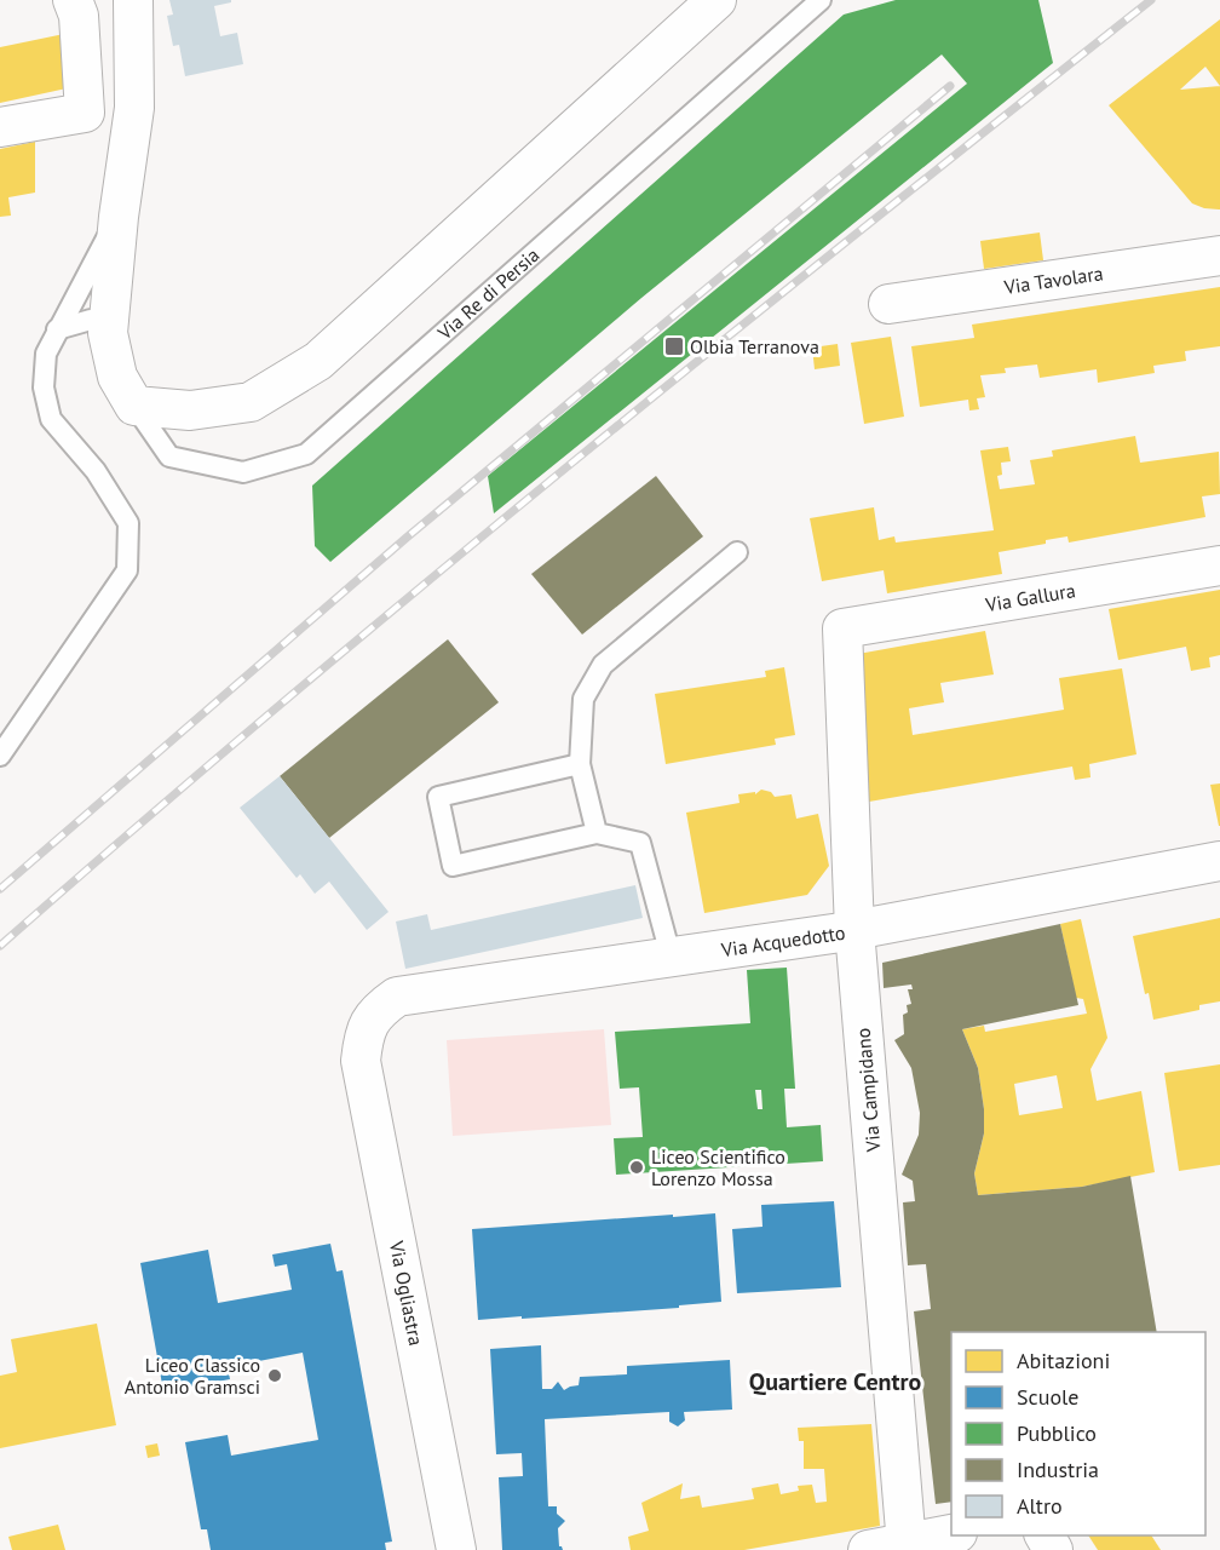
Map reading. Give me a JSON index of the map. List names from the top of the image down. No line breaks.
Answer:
{"streets":{"street":["Via Tavolara","Via Re di Persia","Via Gallura","Via Acquedotto","Via Campidano","Via Ogliastra"]},"crossings":[["Via Gallura","Via Campidano"],["Via Acquedotto","Via Campidano"],["Via Acquedotto","Via Ogliastra"]],"districts":["Quartiere Centro"],"places":{"transit":["Olbia Terranova"],"other":["Liceo Scientifico Lorenzo Mossa","Liceo Classico Antonio Gramsci"]},"legend":["Abitazioni","Scuole","Pubblico","Industria","Altro"]}
